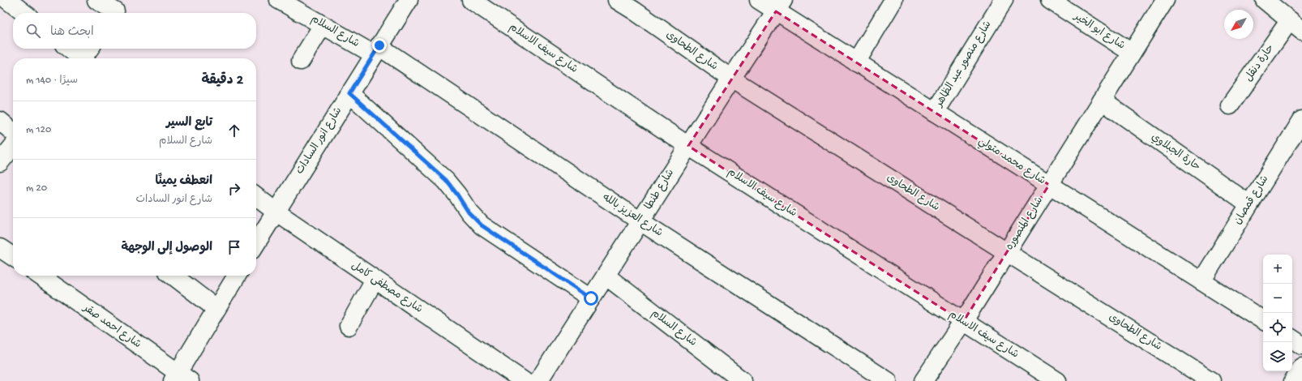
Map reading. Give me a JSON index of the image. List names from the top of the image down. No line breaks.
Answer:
{"streets":{"street":["شارع السلام","شارع ابو الخير","شارع سيف الاسلام","شارع الطحاوى","حارة دنقل","شارع منصور عبد الظاهر","شارع انور السادات","حارة الجبلاوي","شارع محمد متولي","شارع طنطا","شارع قمصان","شارع العزيز بالله","شارع المنصوره","شارع مصطفى كامل","شارع احمد صقر"]},"crossings":[["شارع السلام","شارع انور السادات"],["شارع السلام","شارع طنطا"],["شارع السلام","شارع العزيز بالله"],["شارع ابو الخير","شارع المنصوره"],["شارع سيف الاسلام","شارع طنطا"],["شارع سيف الاسلام","شارع المنصوره"],["شارع الطحاوى","شارع طنطا"],["شارع الطحاوى","شارع المنصوره"],["شارع منصور عبد الظاهر","شارع محمد متولي"],["شارع انور السادات","شارع العزيز بالله"],["شارع انور السادات","شارع مصطفى كامل"],["حارة الجبلاوي","شارع قمصان"],["حارة الجبلاوي","شارع المنصوره"],["شارع محمد متولي","شارع طنطا"],["شارع محمد متولي","شارع قمصان"],["شارع محمد متولي","شارع المنصوره"],["شارع طنطا","شارع العزيز بالله"]],"north":"bottom left","page":{"search":"ابحث هنا","heading":["2 دقيقة","سيرًا · 140 m"],"list":[["تابع السير","شارع السلام","120 m"],["انعطف يمينًا","شارع انور السادات","20 m"],"الوصول إلى الوجهة"],"map_buttons":["+","−"]}}
